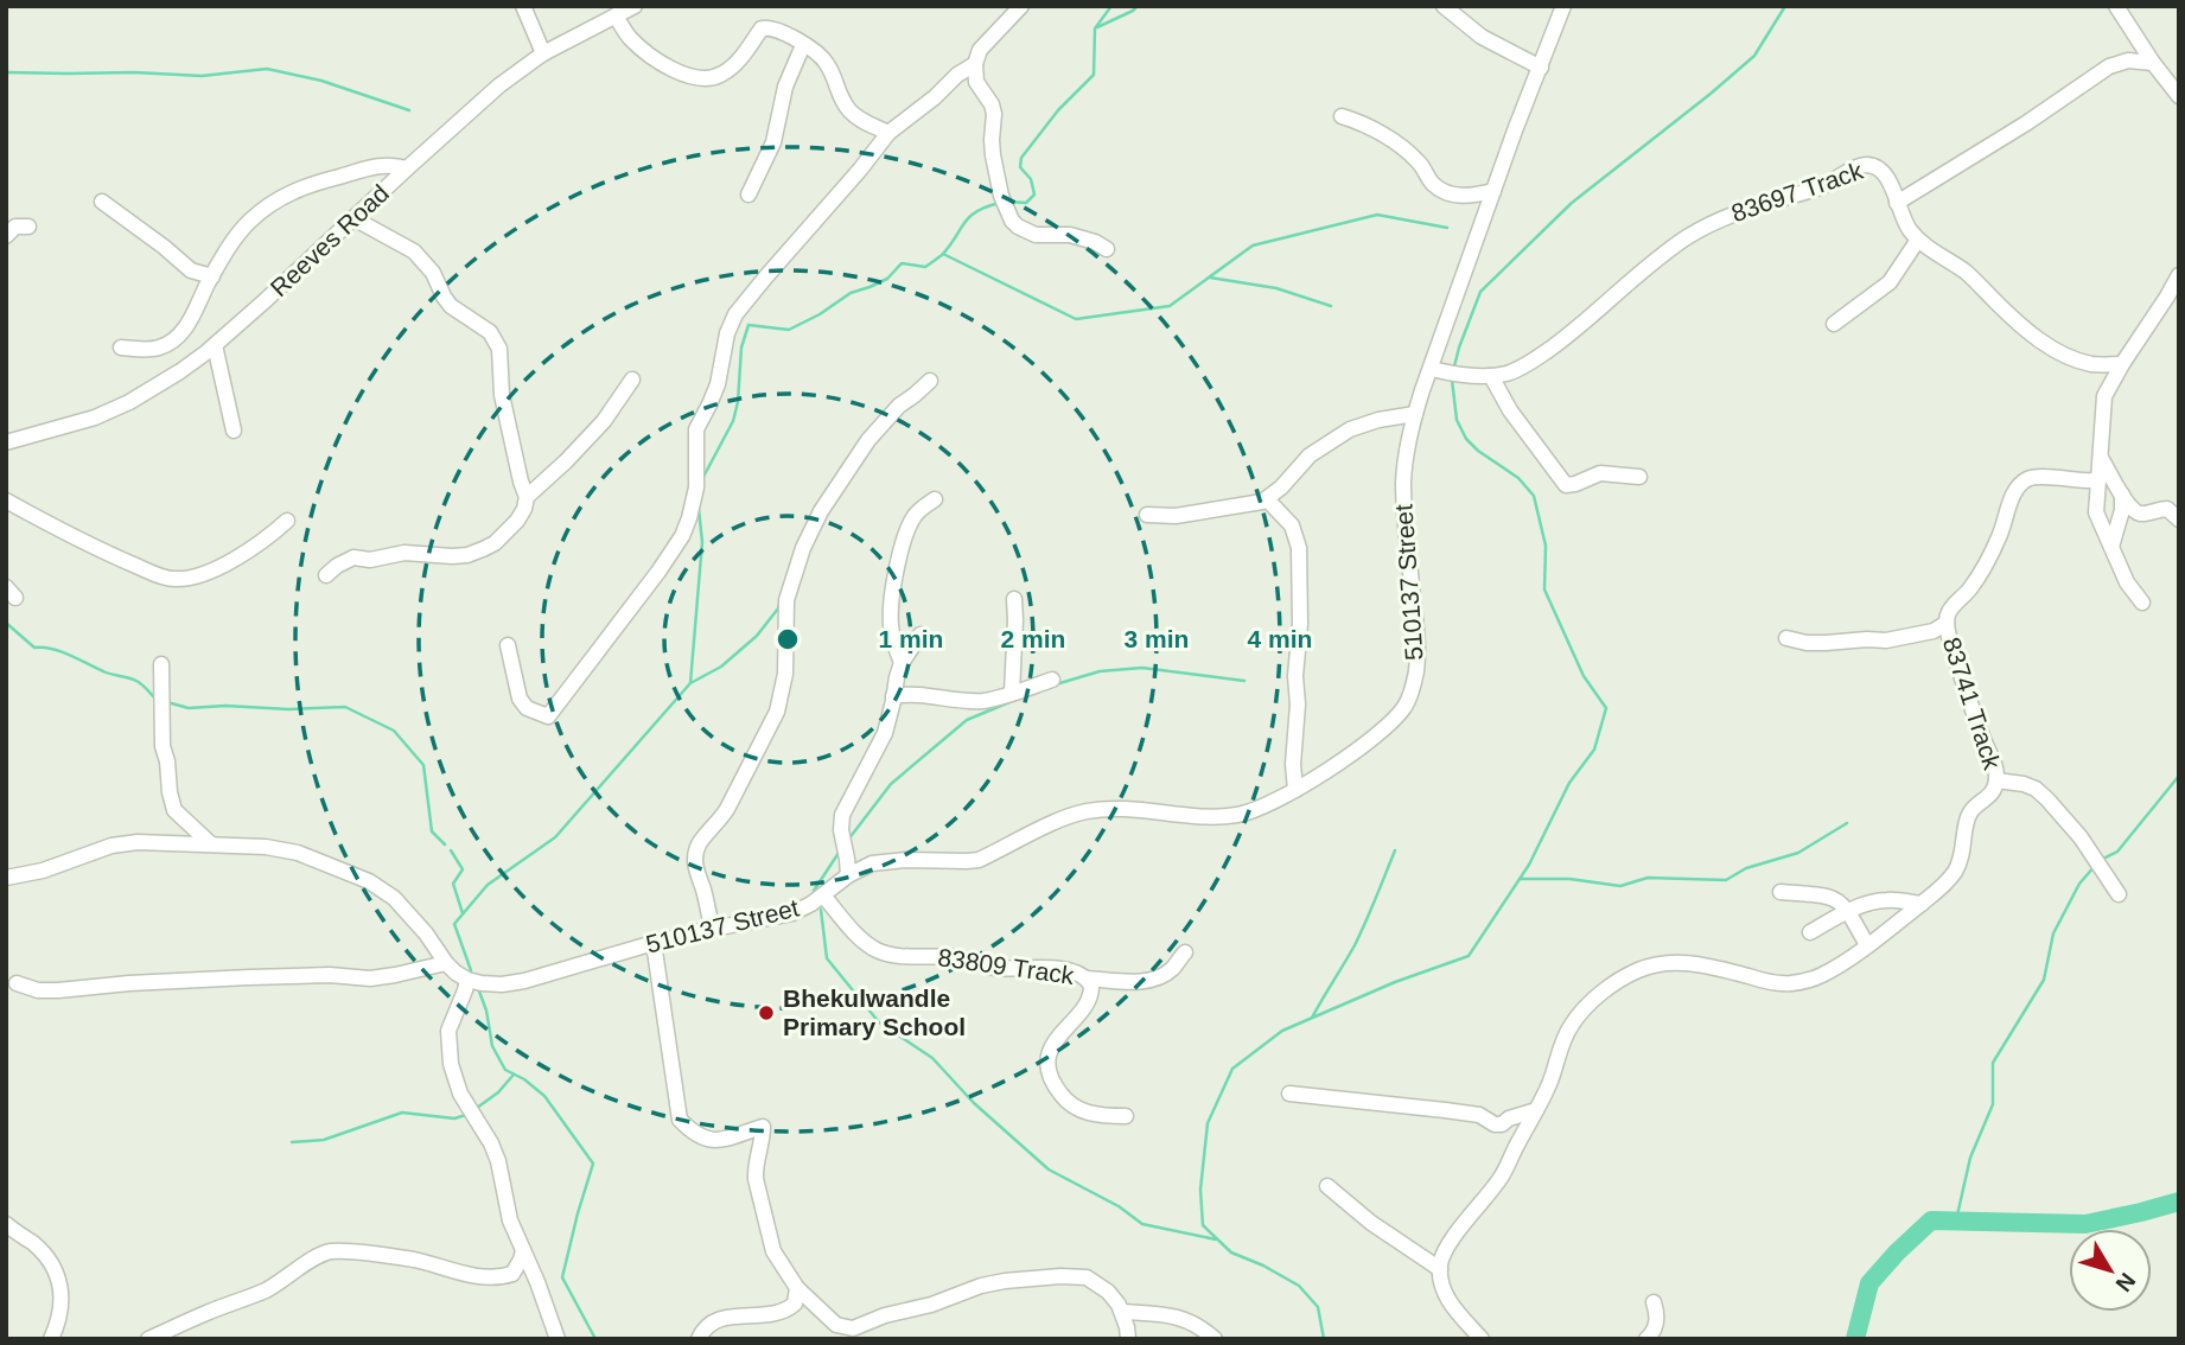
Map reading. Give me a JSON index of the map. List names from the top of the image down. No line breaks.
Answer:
{"streets":{"street":["83697 Track","Reeves Road","510137 Street","83741 Track","83809 Track"]},"crossings":[["83697 Track","510137 Street"],["510137 Street","83809 Track"]],"places":["Bhekulwandle Primary School"],"north":"bottom right","rings":["1 min","2 min","3 min","4 min"]}
